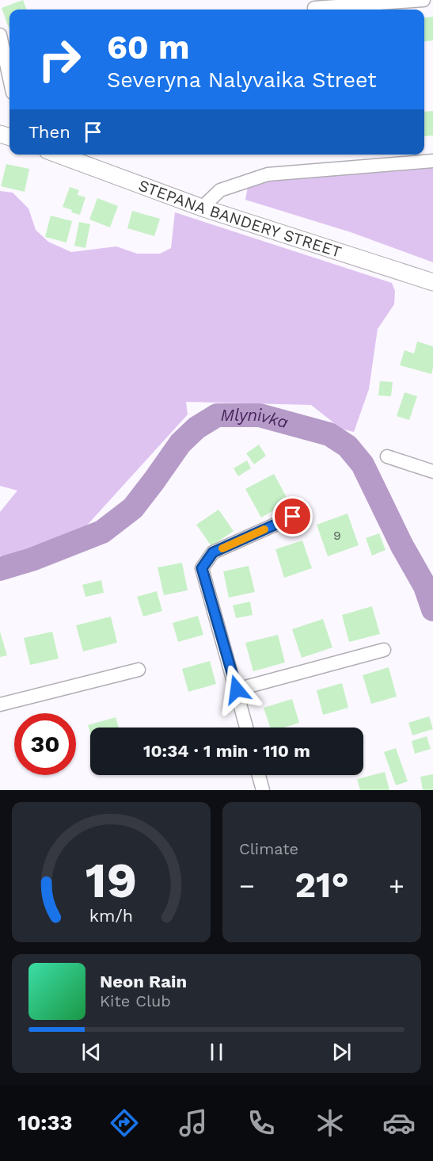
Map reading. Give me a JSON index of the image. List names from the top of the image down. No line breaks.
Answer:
{"streets":{"main road":["STEPANA BANDERY STREET"]},"water":["Mlynivka"],"house_numbers":["9"],"page":{"turn":["60 m","Severyna Nalyvaika Street"],"then":"Then","limit":"30","trip":"10:34 · 1 min · 110 m","tile":"Climate","heat":["−","21°","+"],"song":["Neon Rain","Kite Club"],"tabs":"10:33","gauge":["19","km/h"]}}
